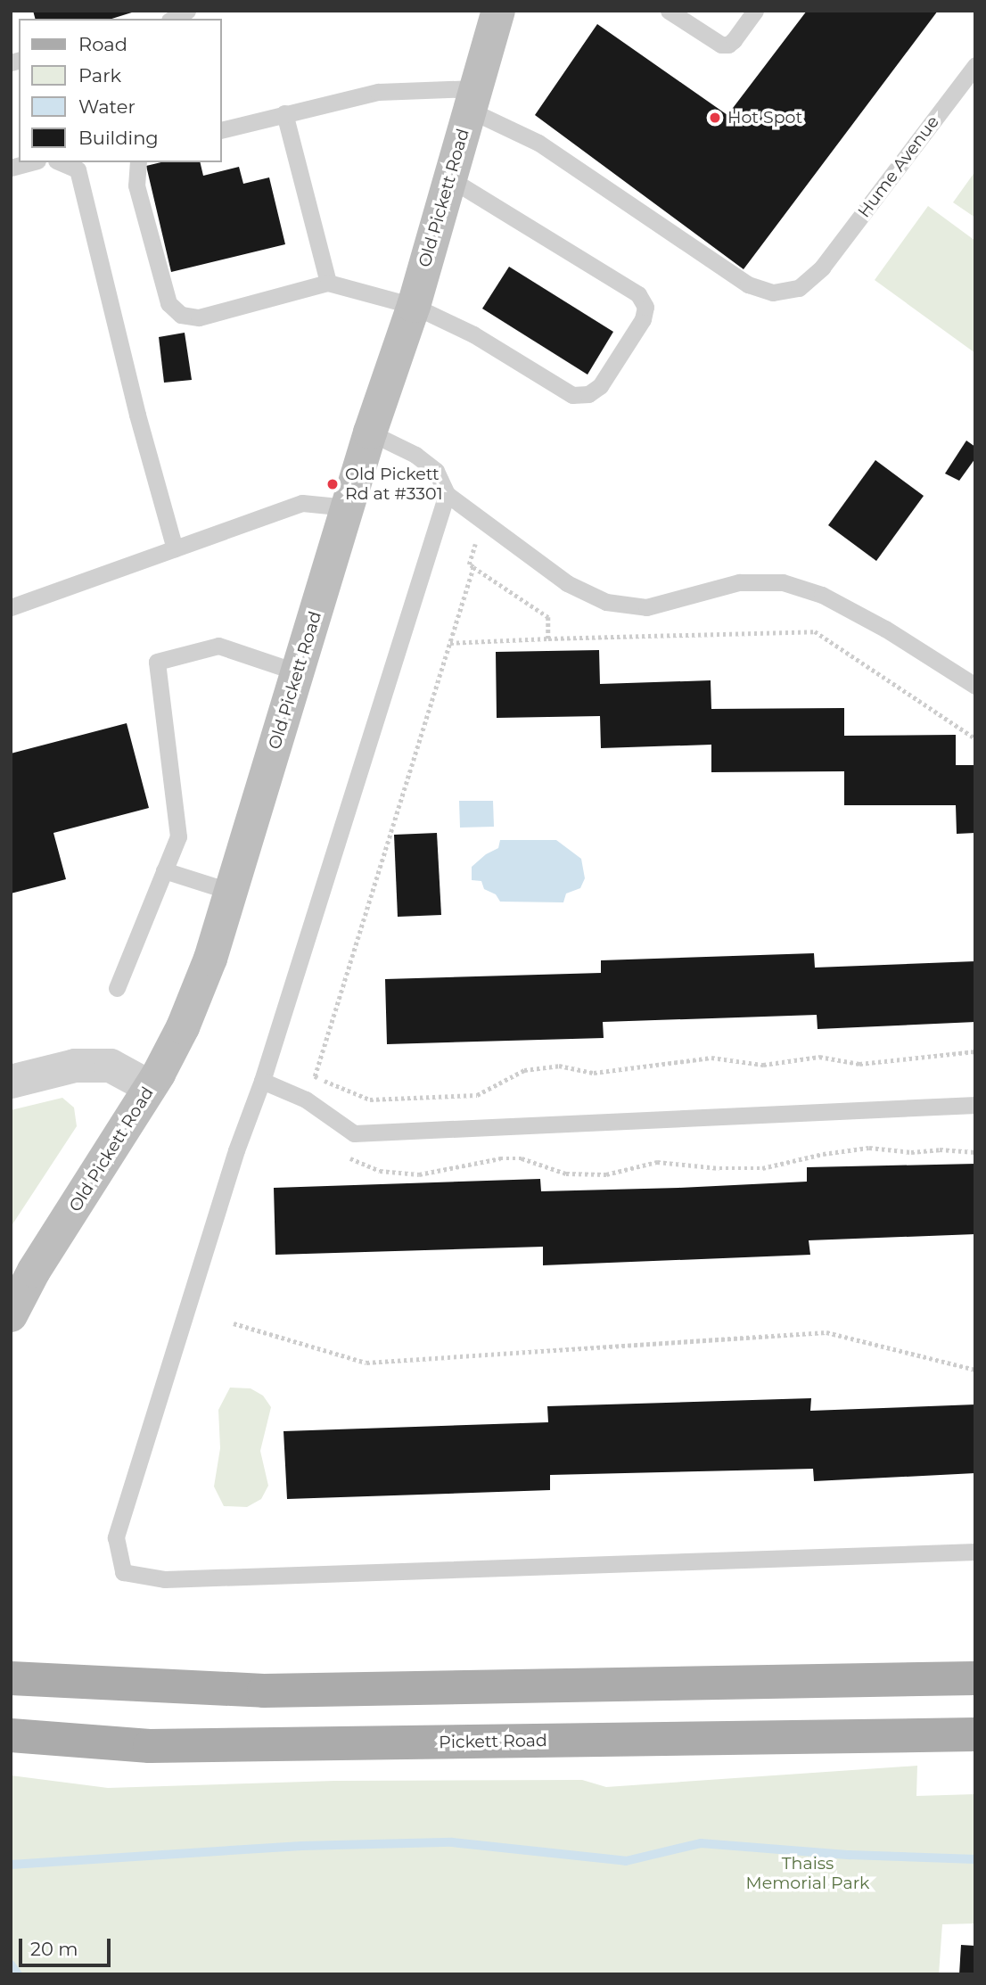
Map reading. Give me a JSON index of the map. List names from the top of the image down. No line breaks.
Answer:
{"streets":{"main road":["Pickett Road"],"street":["Old Pickett Road"],"lane":["Hume Avenue"]},"crossings":[["Hume Avenue","Old Pickett Road"]],"parks":["Thaiss Memorial Park"],"places":["Hot Spot","Old Pickett Rd at #3301"],"legend":["Road","Park","Water","Building"],"scale_bar":"20 m"}
